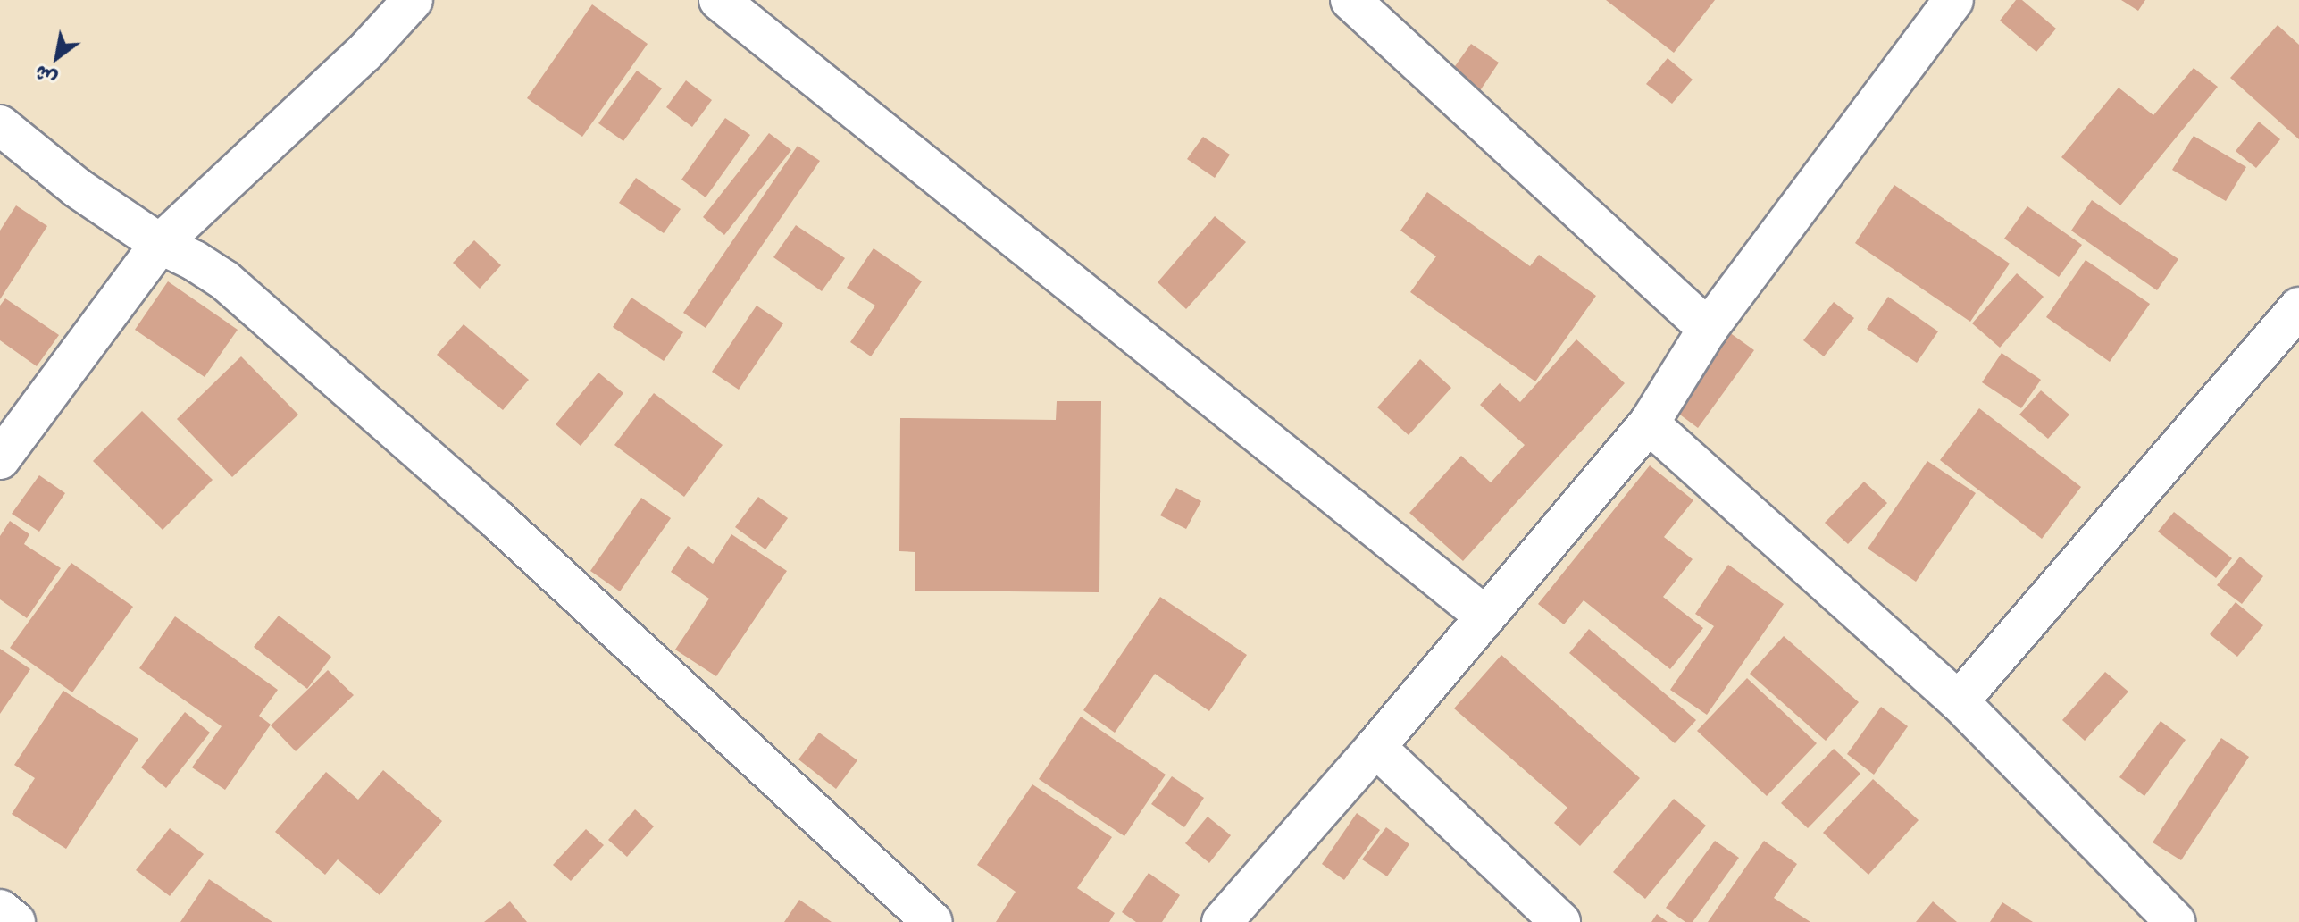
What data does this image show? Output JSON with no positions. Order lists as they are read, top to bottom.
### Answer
{
  "north": "bottom left"
}
